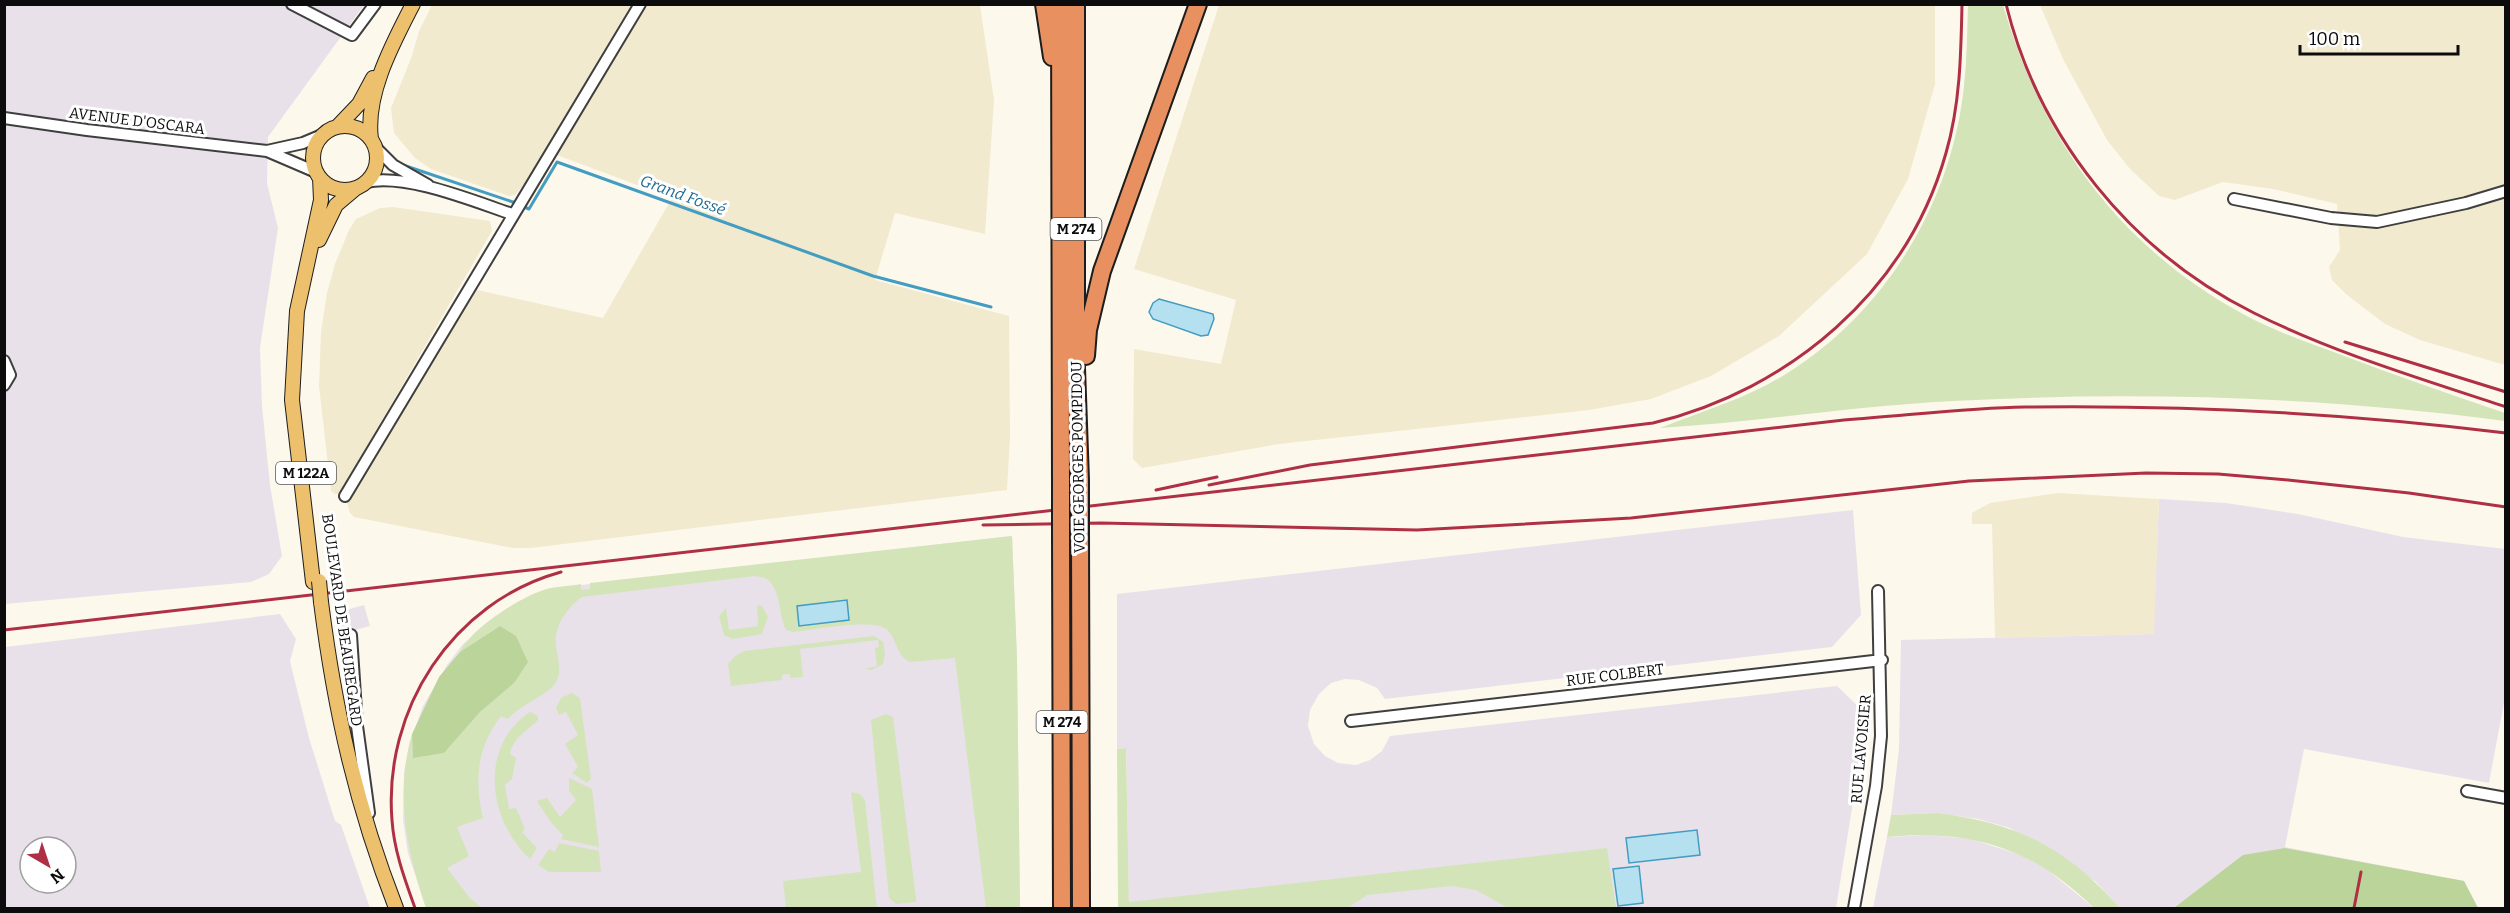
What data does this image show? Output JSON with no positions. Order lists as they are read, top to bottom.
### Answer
{
  "streets": {
    "highway": ["M 274", "VOIE GEORGES POMPIDOU"],
    "main road": ["M 122A", "BOULEVARD DE BEAUREGARD"],
    "street": ["AVENUE D'OSCARA", "RUE COLBERT", "RUE LAVOISIER"]
  },
  "crossings": [
    ["AVENUE D'OSCARA", "M 122A"],
    ["M 122A", "BOULEVARD DE BEAUREGARD"],
    ["RUE COLBERT", "RUE LAVOISIER"]
  ],
  "water": ["Grand Fossé"],
  "scale_bar": "100 m",
  "north": "bottom right"
}
